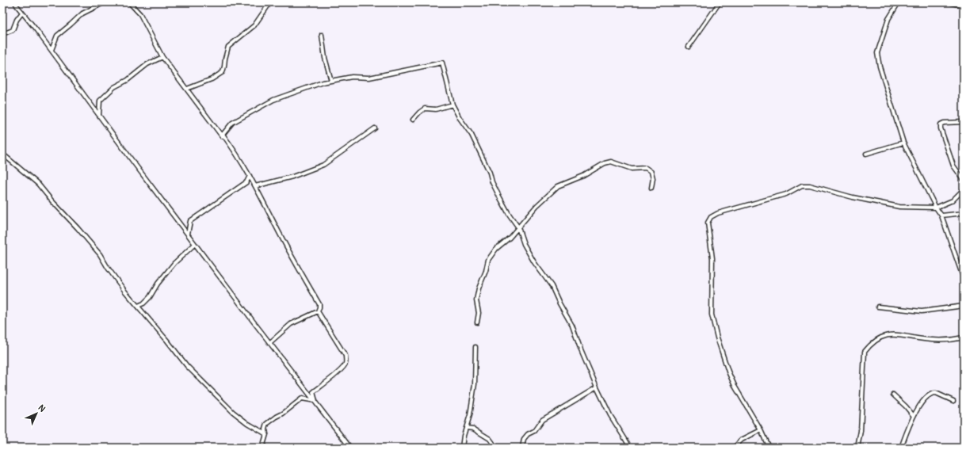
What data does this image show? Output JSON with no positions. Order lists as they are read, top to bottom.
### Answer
{
  "north": "top right"
}
